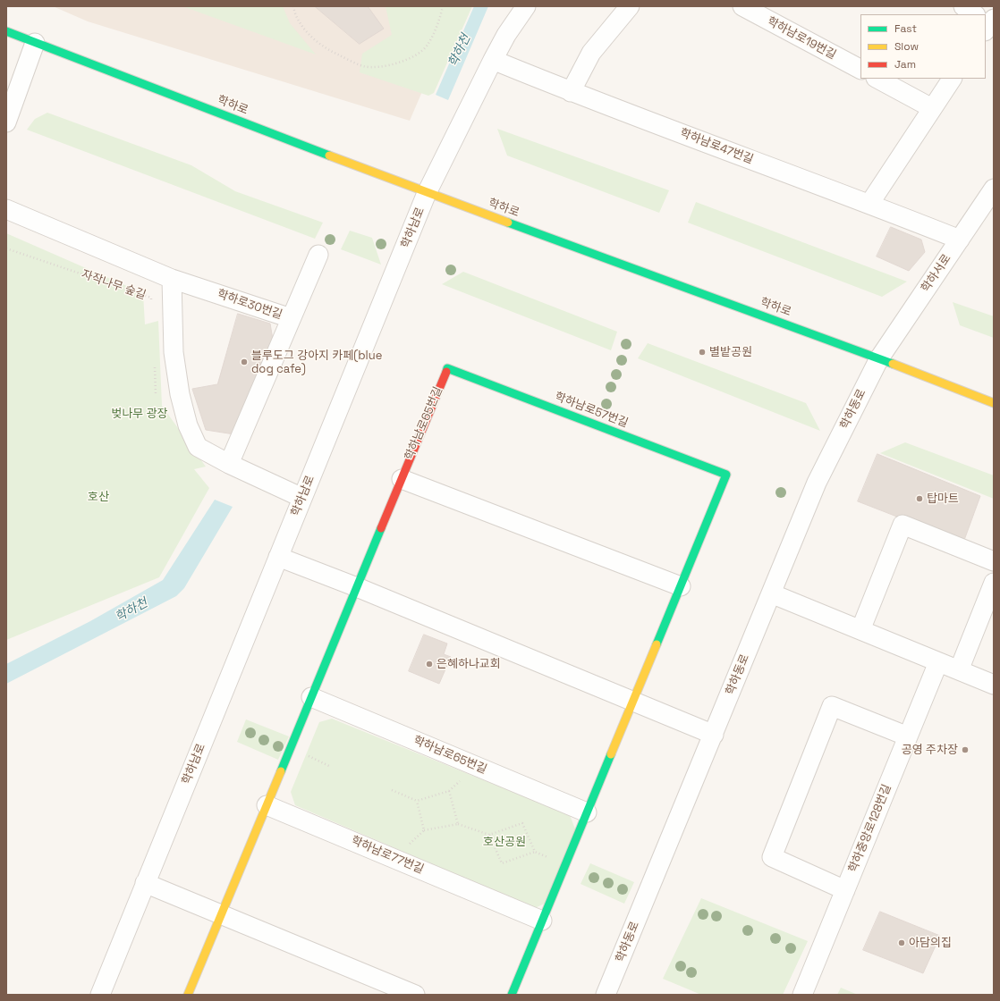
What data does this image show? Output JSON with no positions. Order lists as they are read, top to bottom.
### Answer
{
  "streets": {
    "street": [
      "학하남로19번길",
      "학하로",
      "학하남로47번길",
      "학하남로",
      "학하서로",
      "학하로30번길",
      "학하동로",
      "학하남로57번길",
      "학하남로65번길",
      "학하중앙로128번길",
      "학하남로77번길"
    ],
    "path": ["자작나무 숲길"]
  },
  "crossings": [
    ["학하로", "학하남로"],
    ["학하로", "학하서로"],
    ["학하로", "학하동로"],
    ["학하남로47번길", "학하남로"],
    ["학하남로47번길", "학하서로"],
    ["학하서로", "학하동로"],
    ["학하남로57번길", "학하남로65번길"]
  ],
  "water": ["학하천"],
  "parks": ["벚나무 광장", "호산", "호산공원"],
  "places": [
    "별밭공원",
    "블루도그 강아지 카페(blue dog cafe)",
    "탑마트",
    "은혜하나교회",
    "공영 주차장",
    "아담의집"
  ],
  "legend": ["Fast", "Slow", "Jam"]
}
